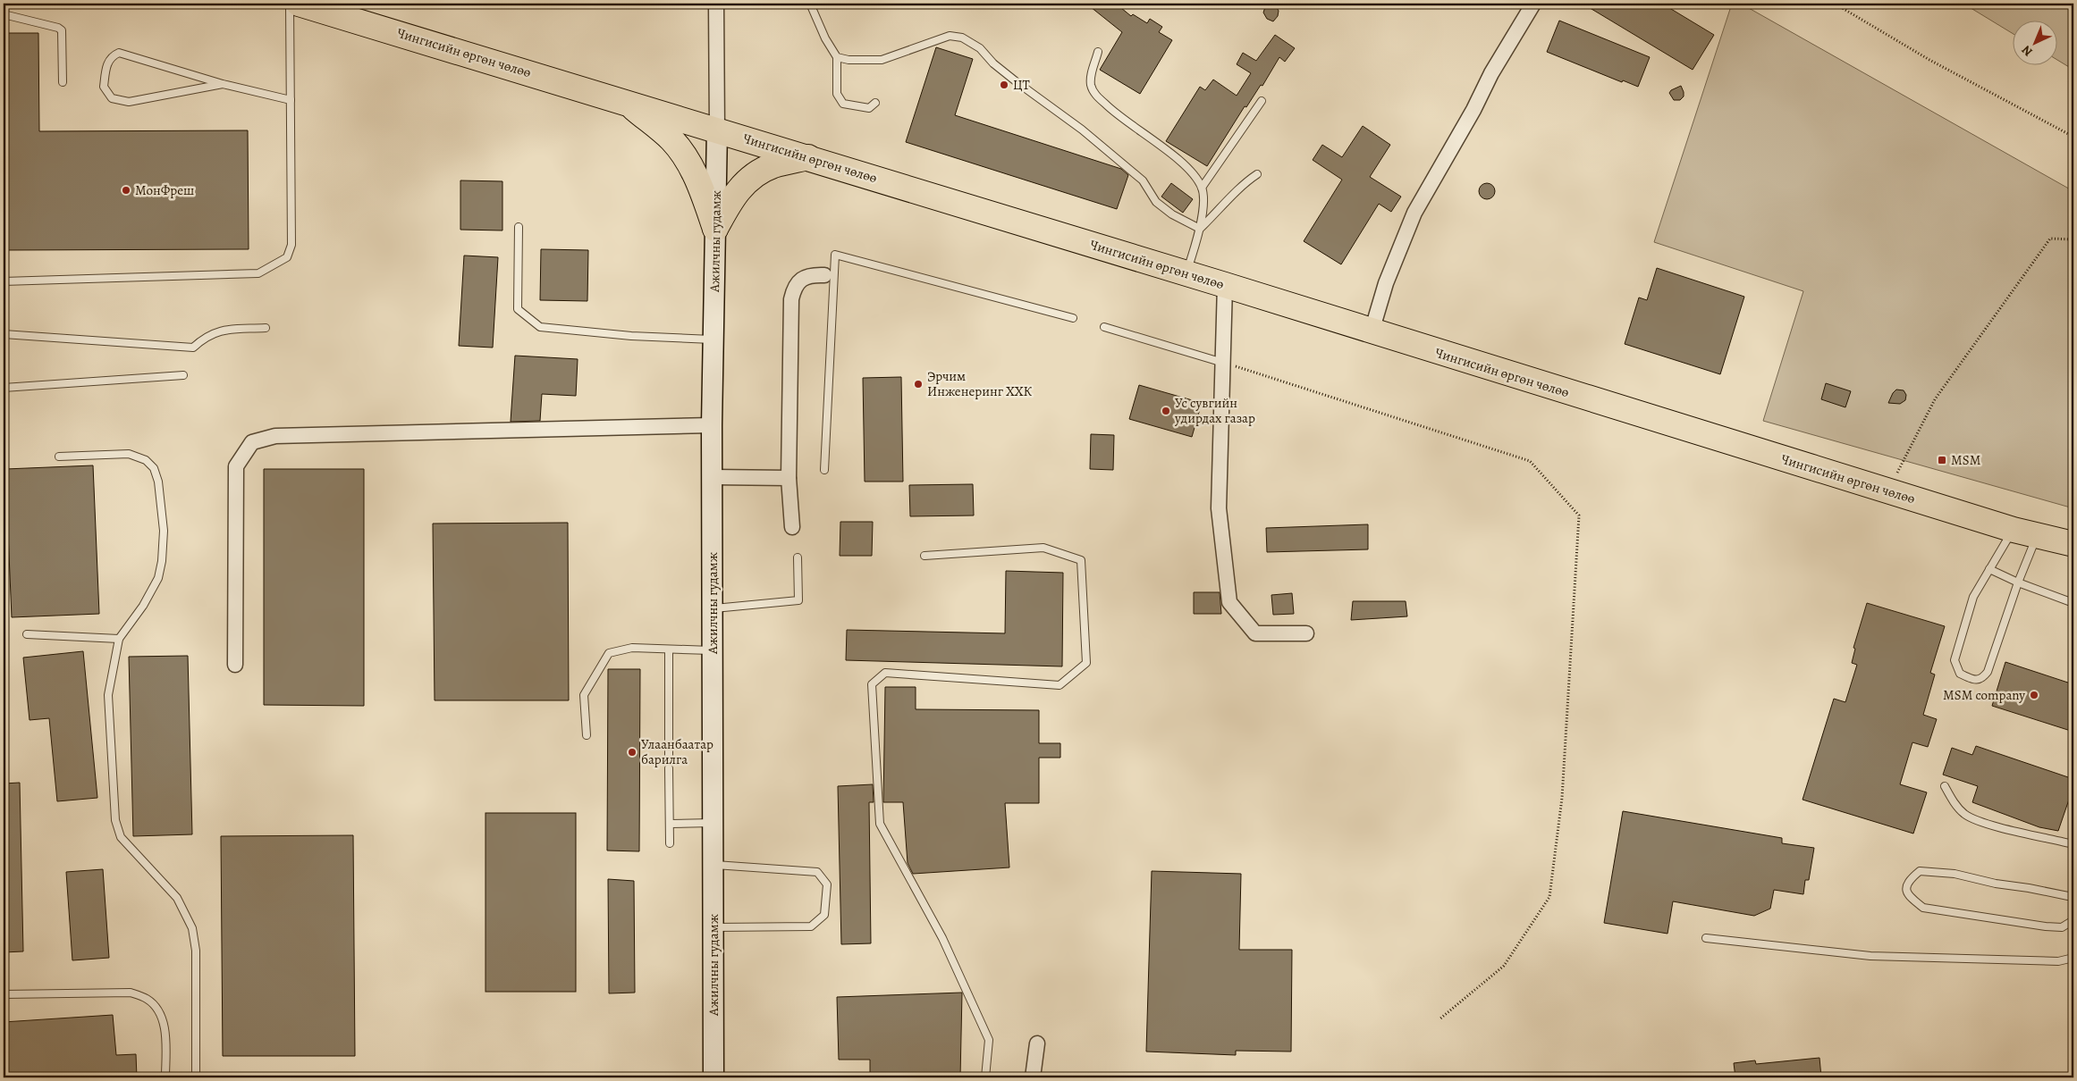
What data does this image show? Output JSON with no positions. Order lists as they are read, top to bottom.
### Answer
{
  "streets": {
    "highway": ["Чингисийн өргөн чөлөө"],
    "main road": ["Ажилчны гудамж"]
  },
  "crossings": [
    ["Чингисийн өргөн чөлөө", "Ажилчны гудамж"]
  ],
  "places": {
    "other": [
      "ЦТ",
      "МонФреш",
      "Эрчим Инженеринг ХХК",
      "Ус сувгийн удирдах газар",
      "MSM company",
      "Улаанбаатар барилга"
    ],
    "transit": ["MSM"]
  },
  "north": "bottom left"
}
